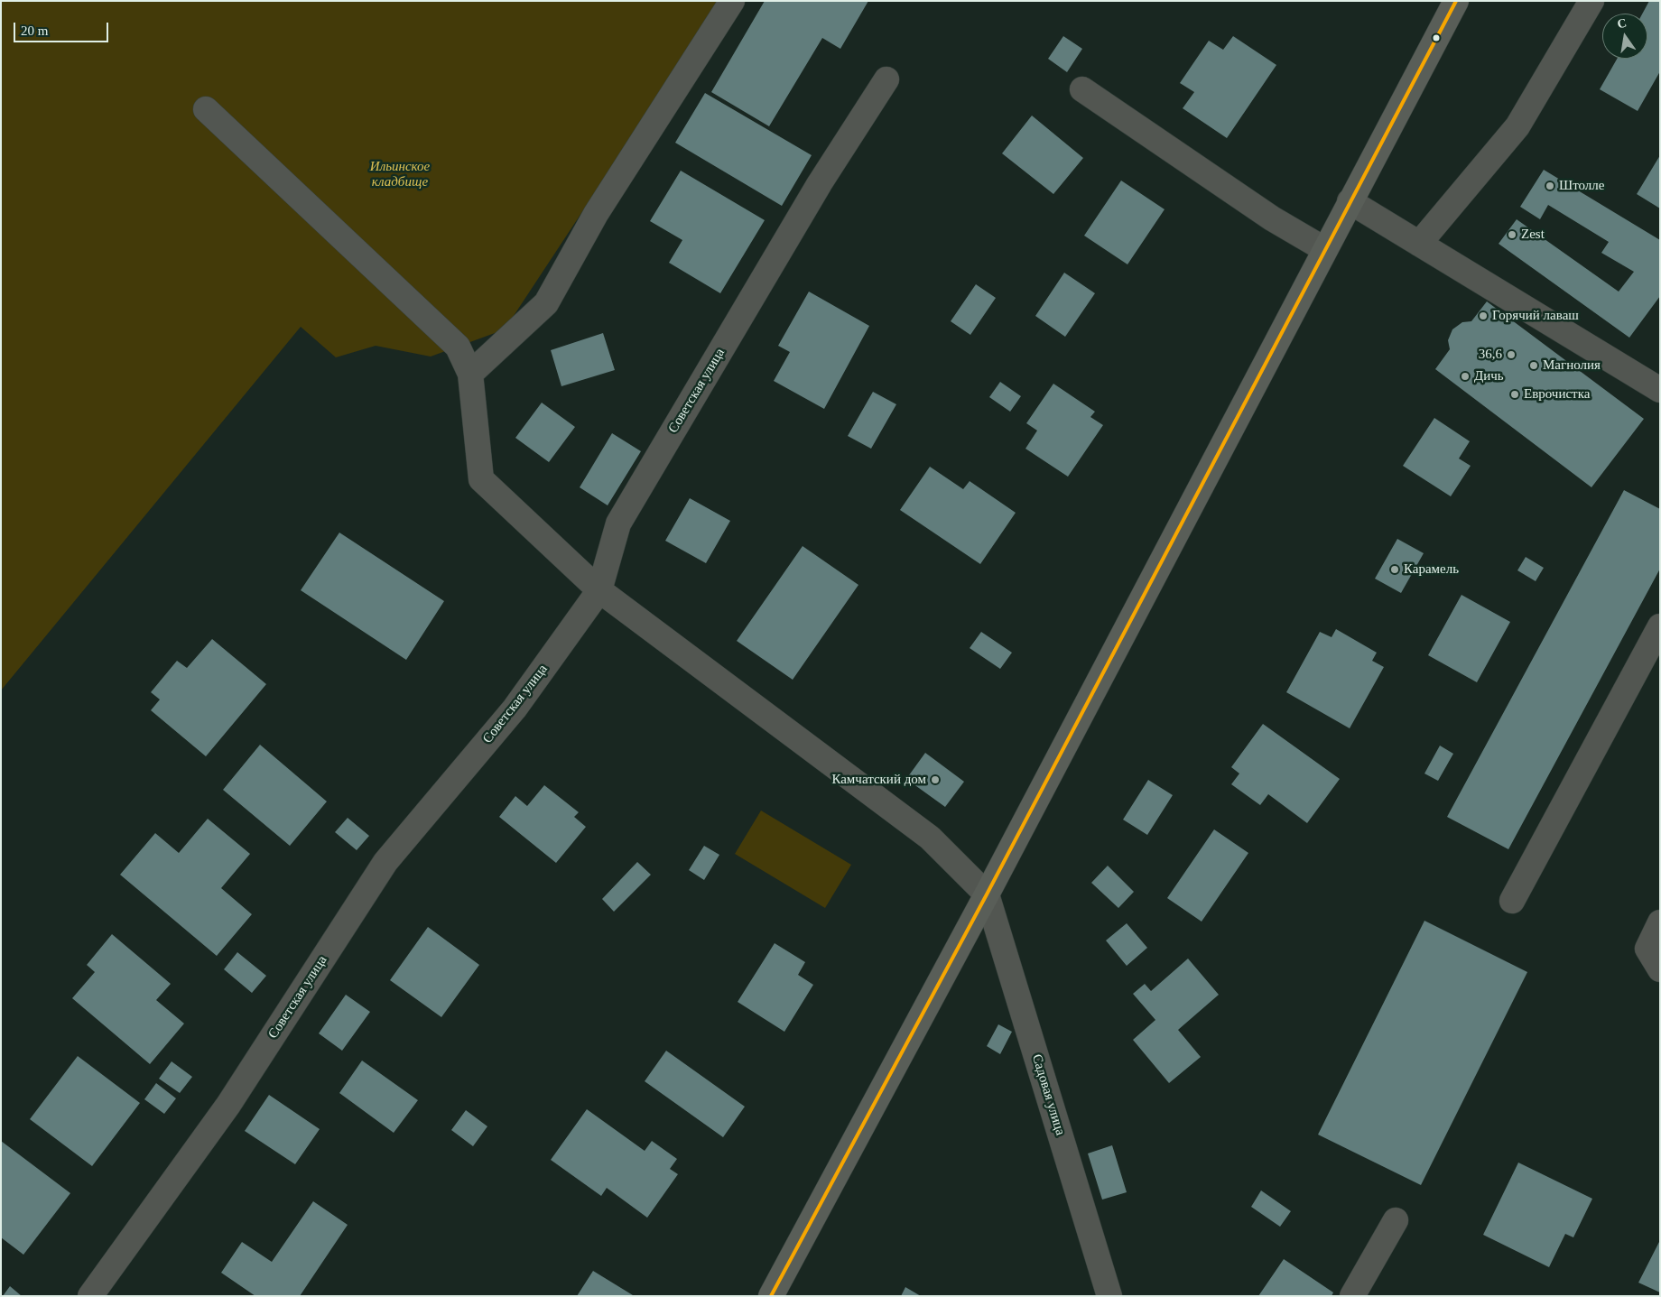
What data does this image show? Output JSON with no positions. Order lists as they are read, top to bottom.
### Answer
{
  "streets": {
    "street": ["Советская улица", "Садовая улица"]
  },
  "parks": ["Ильинское кладбище"],
  "places": [
    "Штолле",
    "Zest",
    "Горячий лаваш",
    "36,6",
    "Магнолия",
    "Дичь",
    "Еврочистка",
    "Карамель",
    "Камчатский дом"
  ],
  "scale_bar": "20 m",
  "north": "top"
}
